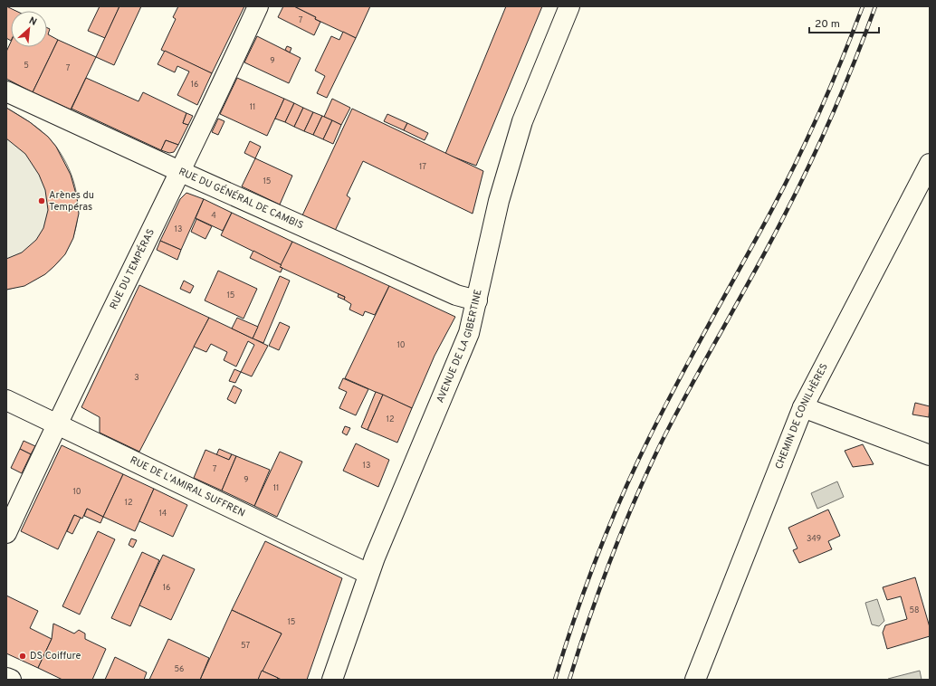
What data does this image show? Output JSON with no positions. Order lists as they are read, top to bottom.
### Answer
{
  "streets": {
    "street": [
      "RUE DU GÉNÉRAL DE CAMBIS",
      "RUE DU TEMPÉRAS",
      "AVENUE DE LA GIBERTINE",
      "CHEMIN DE CONILHÈRES",
      "RUE DE L'AMIRAL SUFFREN"
    ]
  },
  "crossings": [
    ["RUE DU GÉNÉRAL DE CAMBIS", "RUE DU TEMPÉRAS"],
    ["RUE DU GÉNÉRAL DE CAMBIS", "AVENUE DE LA GIBERTINE"],
    ["RUE DU TEMPÉRAS", "RUE DE L'AMIRAL SUFFREN"],
    ["AVENUE DE LA GIBERTINE", "RUE DE L'AMIRAL SUFFREN"]
  ],
  "places": ["Arènes du Tempéras", "DS Coiffure"],
  "house_numbers": [
    "7",
    "9",
    "5",
    "7",
    "16",
    "11",
    "17",
    "15",
    "4",
    "13",
    "15",
    "10",
    "3",
    "12",
    "13",
    "7",
    "9",
    "11",
    "10",
    "12",
    "14",
    "349",
    "16",
    "58",
    "15",
    "57",
    "56"
  ],
  "scale_bar": "20 m",
  "north": "top right"
}
